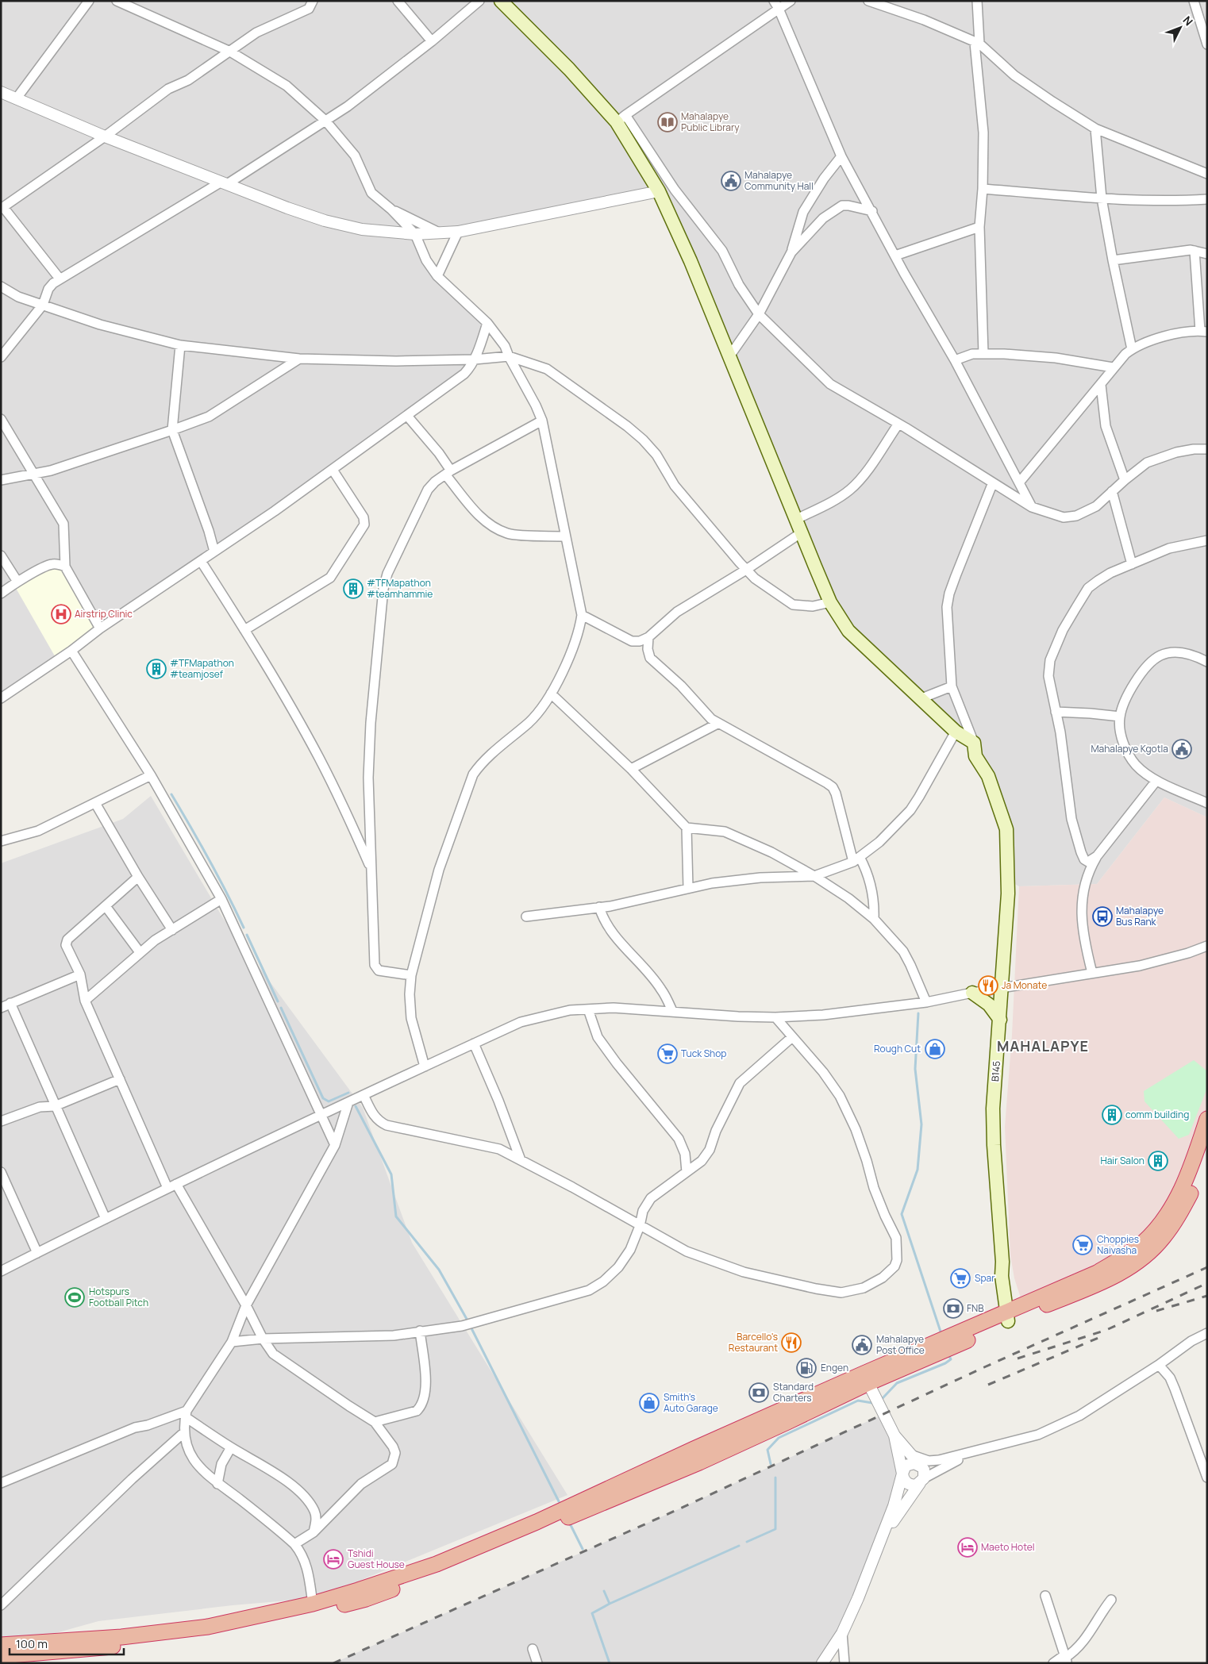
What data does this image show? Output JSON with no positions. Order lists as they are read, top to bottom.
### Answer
{
  "streets": {
    "main road": ["B145"]
  },
  "districts": ["MAHALAPYE"],
  "places": {
    "library": ["Mahalapye Public Library"],
    "public building": ["Mahalapye Community Hall", "Mahalapye Kgotla", "Mahalapye Post Office"],
    "building": [
      "#TFMapathon #teamhammie",
      "#TFMapathon #teamjosef",
      "comm building",
      "Hair Salon"
    ],
    "hospital": ["Airstrip Clinic"],
    "bus stop": ["Mahalapye Bus Rank"],
    "restaurant": ["Ja Monate", "Barcello's Restaurant"],
    "shop": ["Rough Cut", "Smith's Auto Garage"],
    "supermarket": ["Tuck Shop", "Choppies Naivasha", "Spar"],
    "sports": ["Hotspurs Football Pitch"],
    "bank": ["FNB", "Standard Charters"],
    "fuel station": ["Engen"],
    "hotel": ["Maeto Hotel", "Tshidi Guest House"]
  },
  "scale_bar": "100 m",
  "north": "top right"
}
